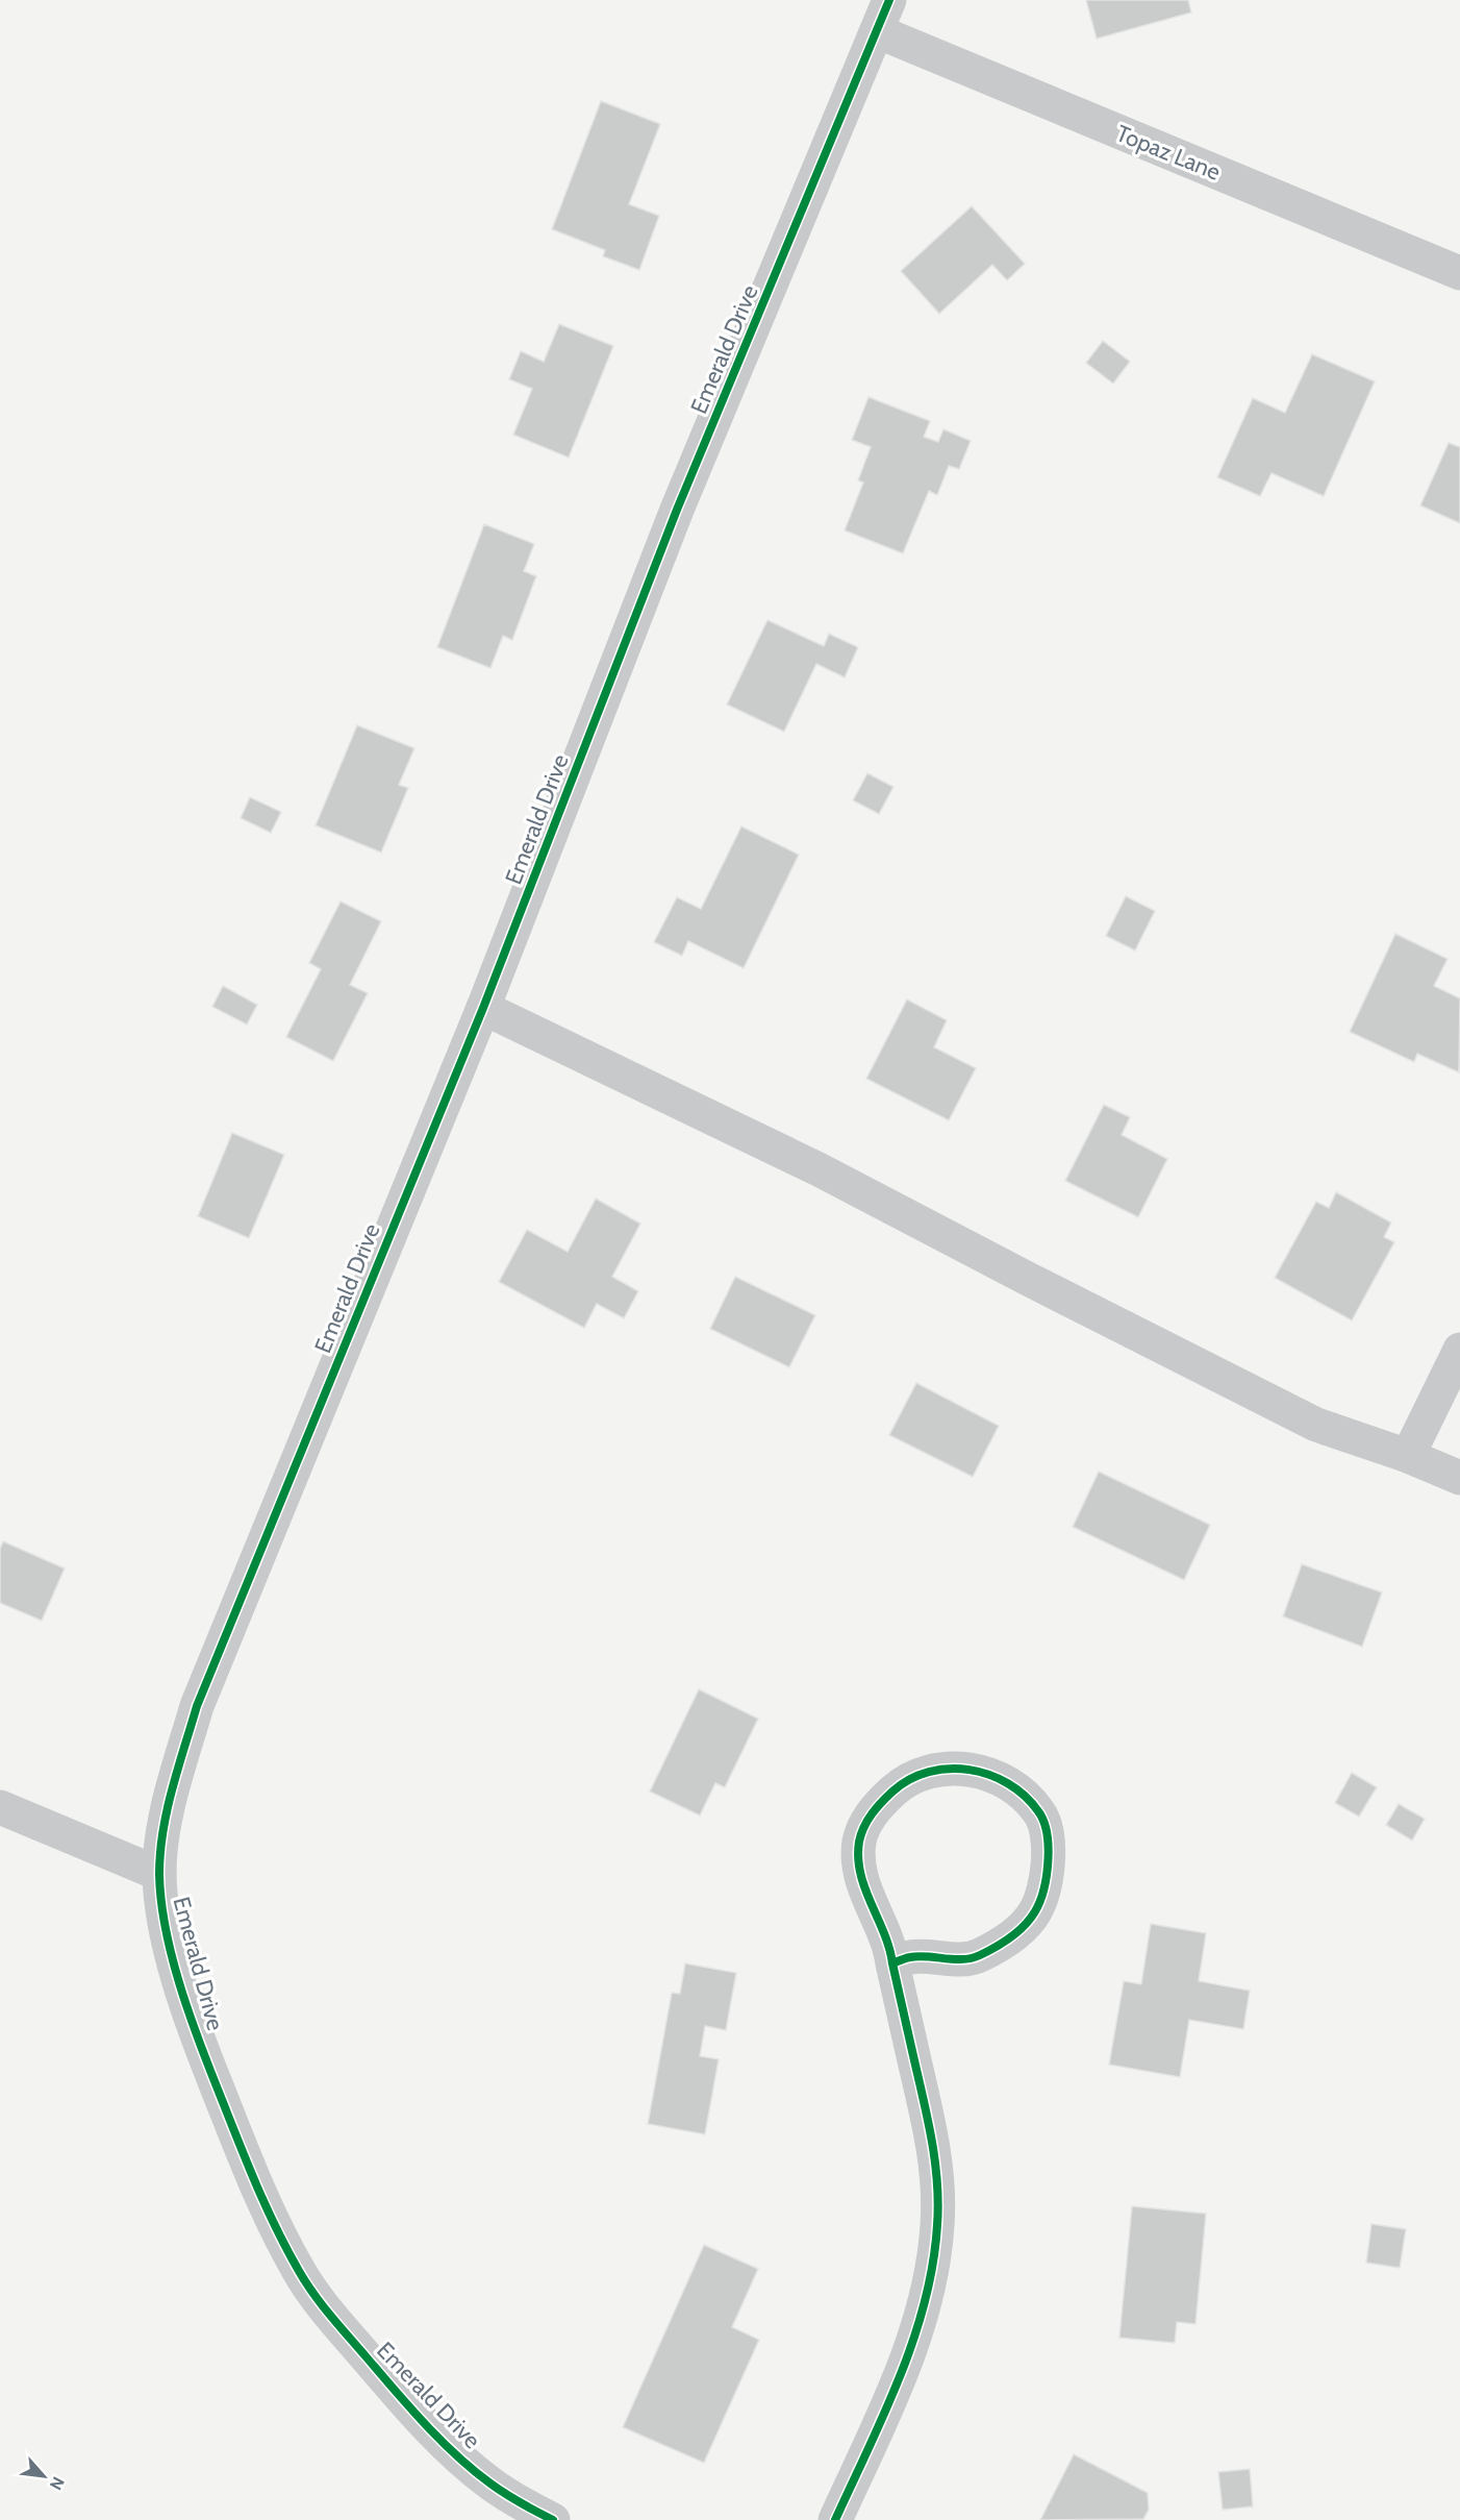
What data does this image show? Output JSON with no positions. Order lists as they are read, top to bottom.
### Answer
{
  "streets": {
    "street": ["Topaz Lane", "Emerald Drive"]
  },
  "crossings": [
    ["Topaz Lane", "Emerald Drive"]
  ],
  "north": "bottom right"
}
